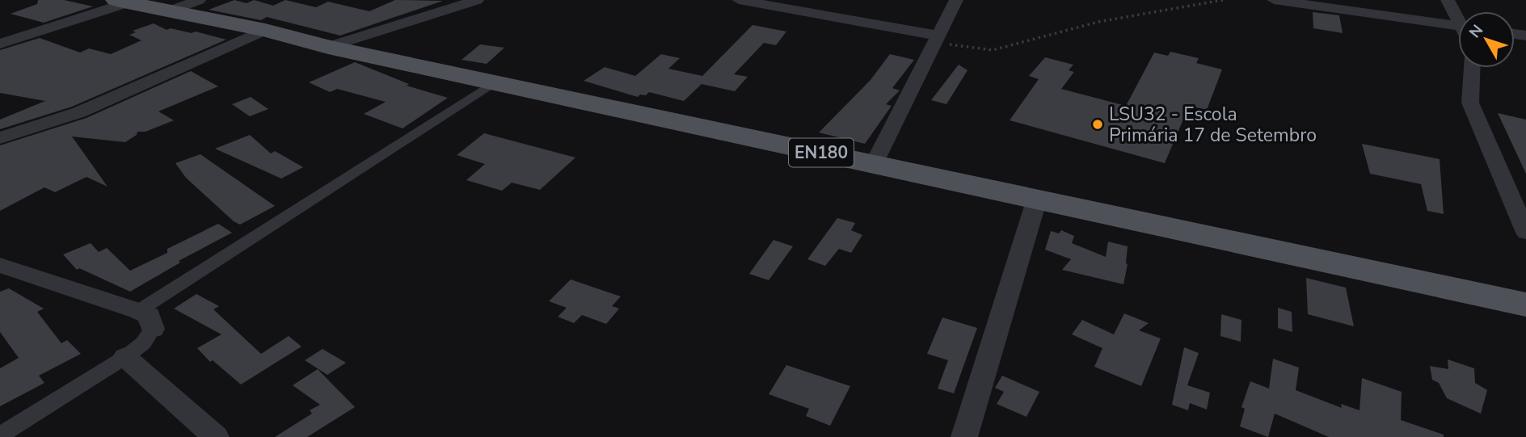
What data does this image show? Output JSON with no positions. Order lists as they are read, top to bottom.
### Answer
{
  "streets": {
    "main road": ["EN180"]
  },
  "places": ["LSU32 - Escola Primária 17 de Setembro"],
  "north": "top left"
}
